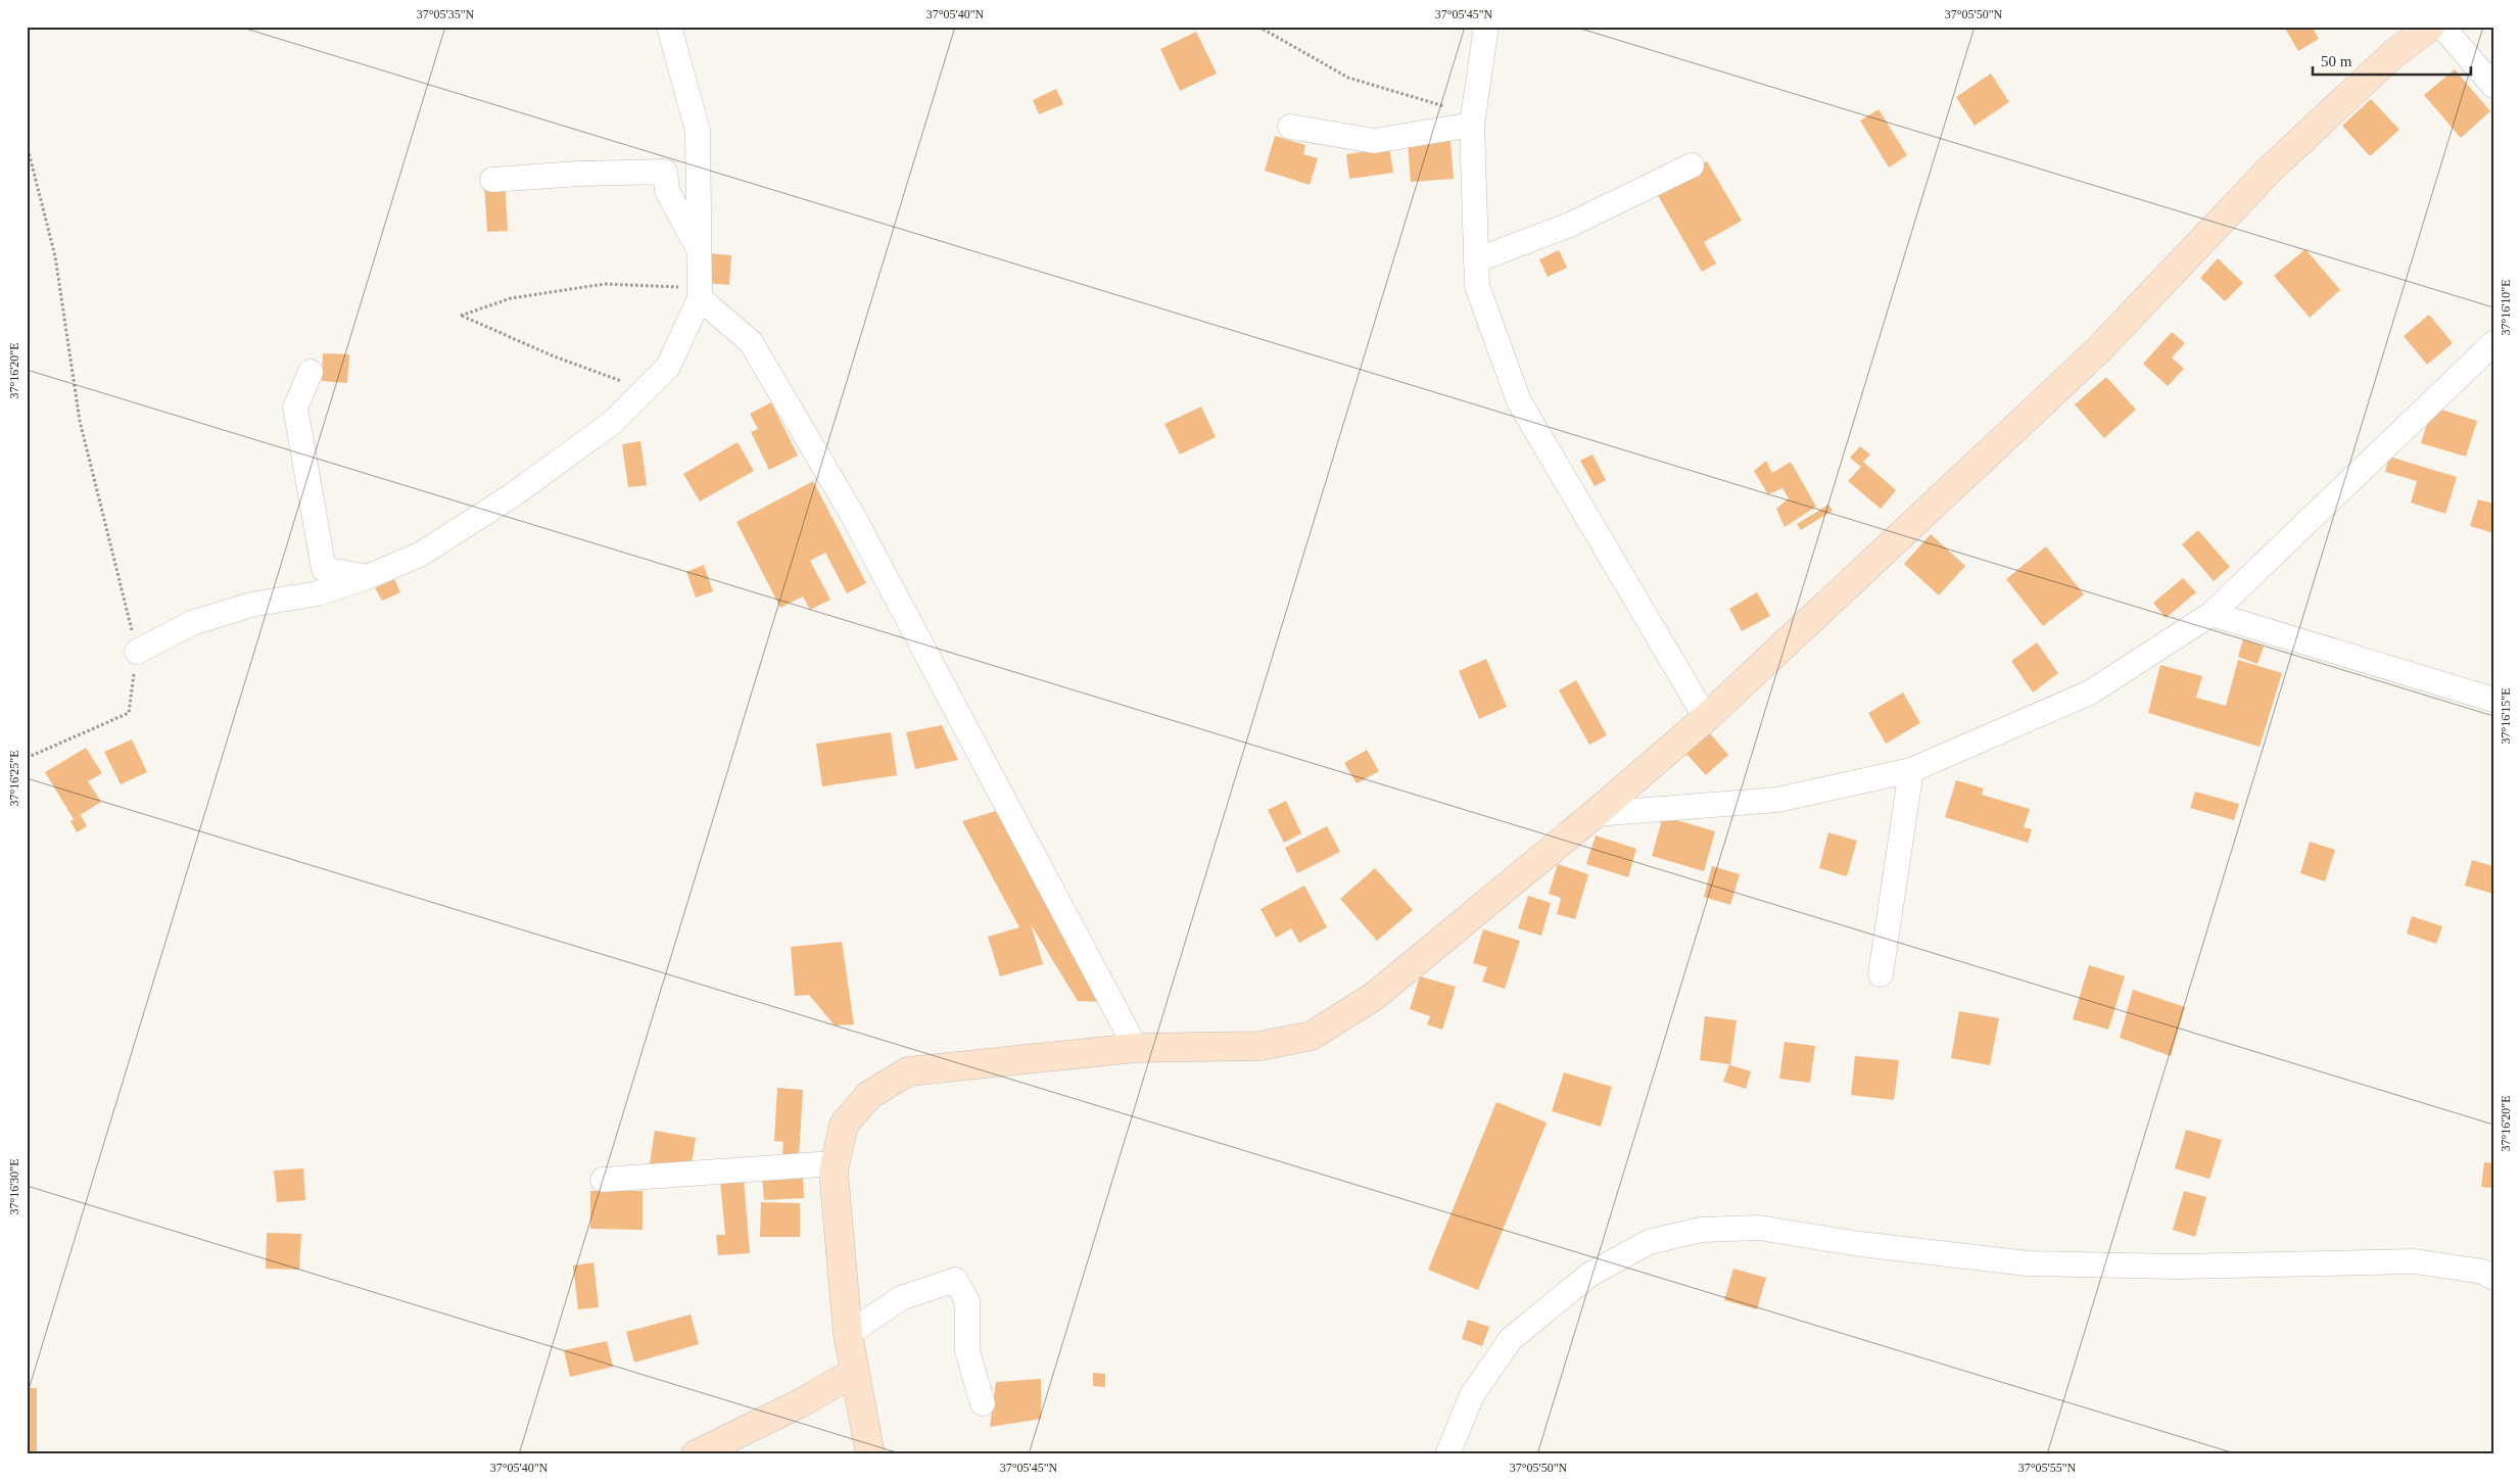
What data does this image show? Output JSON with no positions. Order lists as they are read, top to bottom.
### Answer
{
  "scale_bar": "50 m",
  "coordinates": [
    "37°05'35\"N",
    "37°05'40\"N",
    "37°05'45\"N",
    "37°05'50\"N",
    "37°16'10\"E",
    "37°16'20\"E",
    "37°16'15\"E",
    "37°16'25\"E",
    "37°16'30\"E",
    "37°05'55\"N"
  ]
}
